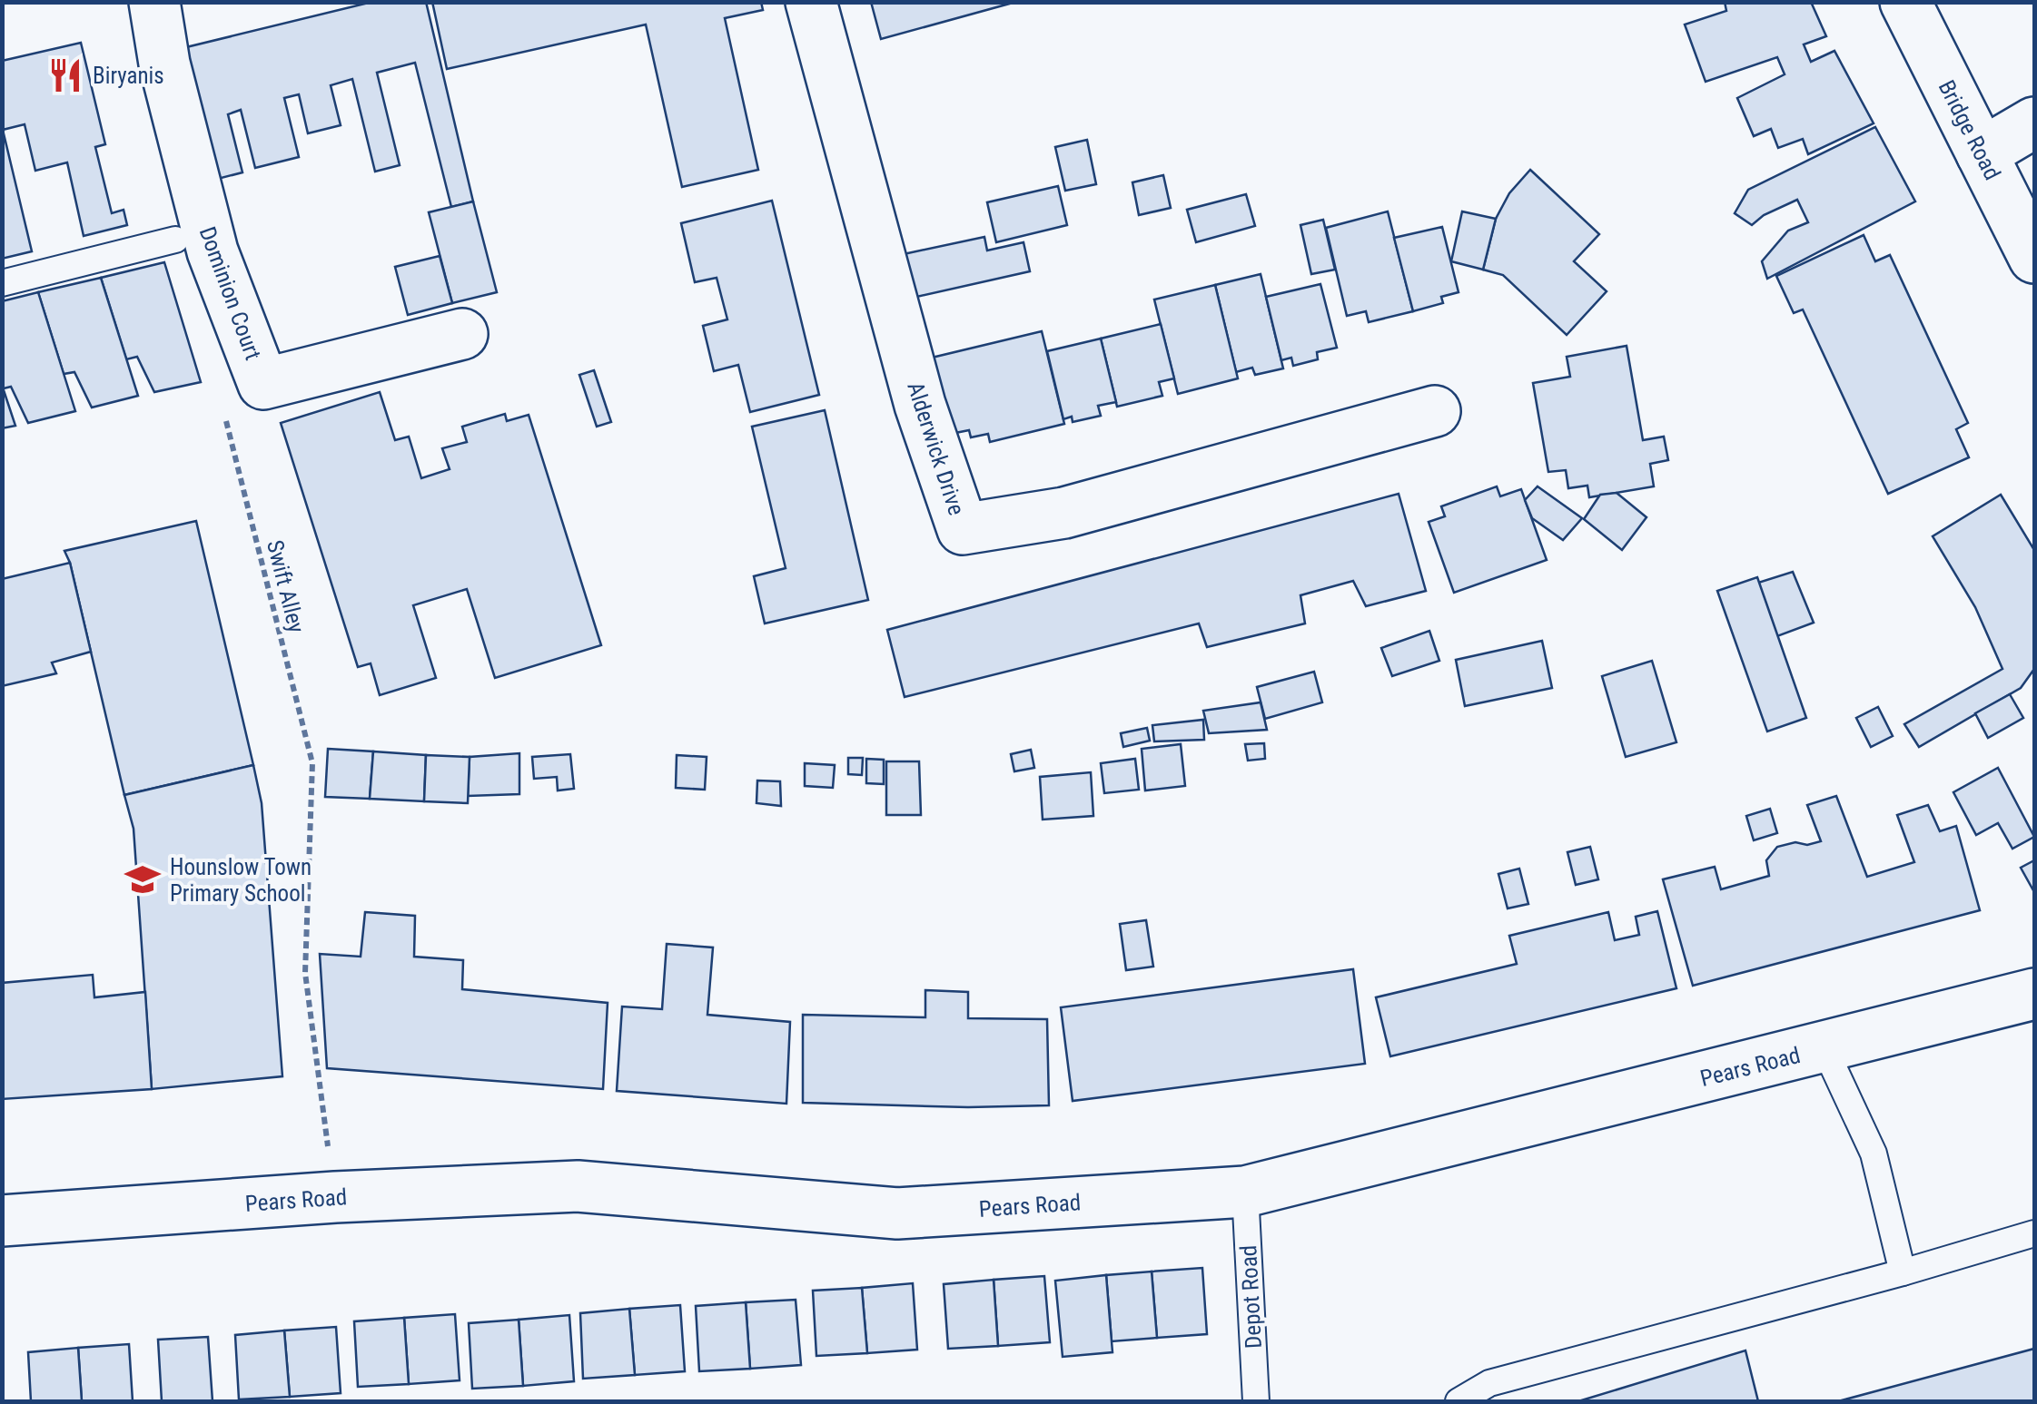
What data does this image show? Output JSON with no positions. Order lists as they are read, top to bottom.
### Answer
{
  "streets": {
    "street": [
      "Bridge Road",
      "Dominion Court",
      "Alderwick Drive",
      "Pears Road"
    ],
    "lane": ["Depot Road"],
    "path": ["Swift Alley"]
  },
  "crossings": [
    ["Swift Alley", "Pears Road"],
    ["Pears Road", "Depot Road"]
  ],
  "places": {
    "restaurant": ["Biryanis"],
    "school or university": ["Hounslow Town Primary School"]
  }
}
